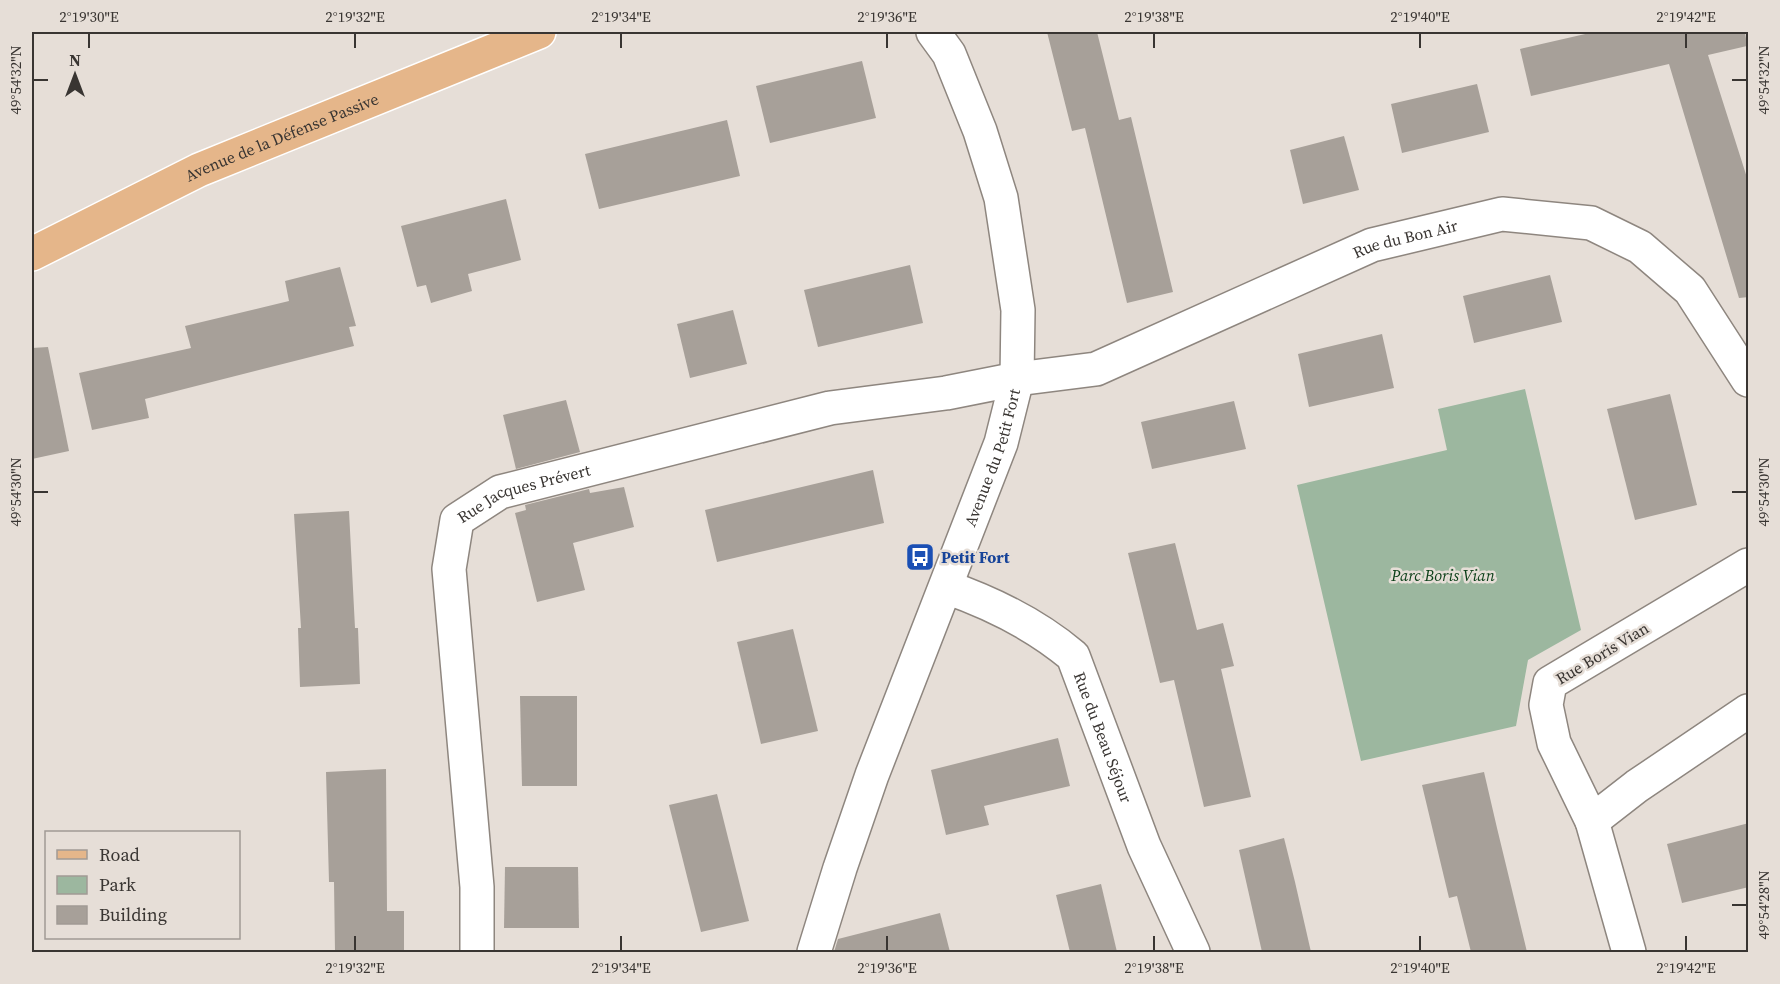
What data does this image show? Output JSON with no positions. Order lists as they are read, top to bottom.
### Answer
{
  "streets": {
    "main road": ["Avenue de la Défense Passive"],
    "street": [
      "Rue du Bon Air",
      "Avenue du Petit Fort",
      "Rue Jacques Prévert",
      "Rue Boris Vian",
      "Rue du Beau Séjour"
    ]
  },
  "crossings": [
    ["Rue du Bon Air", "Avenue du Petit Fort"],
    ["Rue du Bon Air", "Rue Jacques Prévert"],
    ["Avenue du Petit Fort", "Rue Jacques Prévert"],
    ["Avenue du Petit Fort", "Rue du Beau Séjour"]
  ],
  "parks": ["Parc Boris Vian"],
  "places": {
    "bus stop": ["Petit Fort"]
  },
  "legend": ["Road", "Park", "Building"],
  "north": "top",
  "coordinates": [
    "2°19'30\"E",
    "2°19'32\"E",
    "2°19'34\"E",
    "2°19'36\"E",
    "2°19'38\"E",
    "2°19'40\"E",
    "2°19'42\"E",
    "49°54'32\"N",
    "49°54'30\"N",
    "49°54'28\"N"
  ]
}
